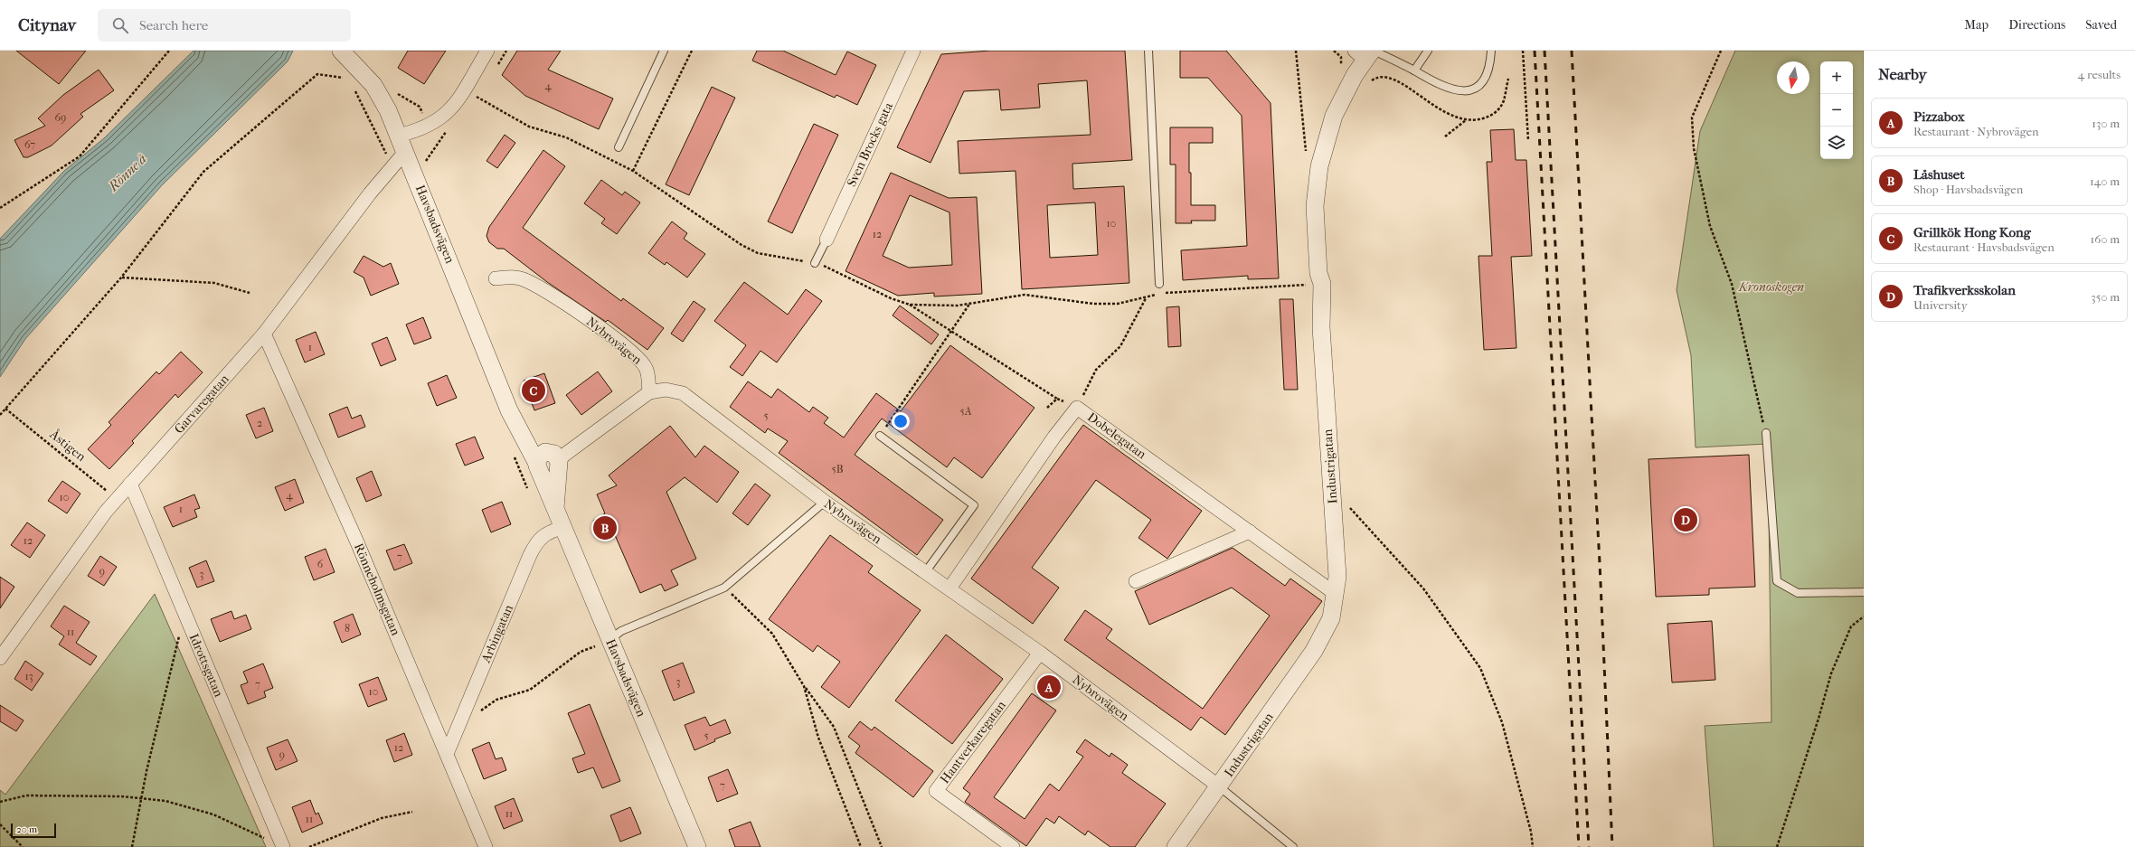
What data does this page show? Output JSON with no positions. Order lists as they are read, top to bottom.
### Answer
{
  "streets": {
    "street": [
      "Sven Brocks gata",
      "Havsbadsvägen",
      "Nybrovägen",
      "Garvaregatan",
      "Dobelegatan",
      "Industrigatan",
      "Rönneholmsgatan",
      "Arbingatan",
      "Idrottsgatan",
      "Hantverkaregatan"
    ],
    "path": ["Åstigen"]
  },
  "crossings": [
    ["Havsbadsvägen", "Garvaregatan"],
    ["Havsbadsvägen", "Arbingatan"],
    ["Nybrovägen", "Dobelegatan"],
    ["Nybrovägen", "Industrigatan"],
    ["Nybrovägen", "Hantverkaregatan"],
    ["Garvaregatan", "Åstigen"],
    ["Garvaregatan", "Rönneholmsgatan"],
    ["Garvaregatan", "Idrottsgatan"],
    ["Dobelegatan", "Industrigatan"],
    ["Rönneholmsgatan", "Arbingatan"]
  ],
  "water": ["Rönne å"],
  "parks": ["Kronoskogen"],
  "house_numbers": [
    "4",
    "69",
    "67",
    "10",
    "12",
    "1",
    "5A",
    "5",
    "2",
    "5B",
    "4",
    "10",
    "1",
    "12",
    "7",
    "6",
    "9",
    "3",
    "8",
    "11",
    "13",
    "3",
    "7",
    "10",
    "5",
    "12",
    "9",
    "7",
    "11",
    "11"
  ],
  "scale_bar": "20 m",
  "north": "bottom",
  "page": {
    "header": "Citynav",
    "search": "Search here",
    "nav": ["Map", "Directions", "Saved"],
    "heading": ["Nearby", "4 results"],
    "map_buttons": ["+", "−"],
    "list": [
      {
        "mark": "A",
        "name": "Pizzabox",
        "note": "Restaurant · Nybrovägen",
        "value": "130 m"
      },
      {
        "mark": "B",
        "name": "Låshuset",
        "note": "Shop · Havsbadsvägen",
        "value": "140 m"
      },
      {
        "mark": "C",
        "name": "Grillkök Hong Kong",
        "note": "Restaurant · Havsbadsvägen",
        "value": "160 m"
      },
      {
        "mark": "D",
        "name": "Trafikverksskolan",
        "note": "University",
        "value": "350 m"
      }
    ],
    "pins": [
      "C",
      "D",
      "B",
      "A"
    ],
    "scale": "20 m"
  }
}
